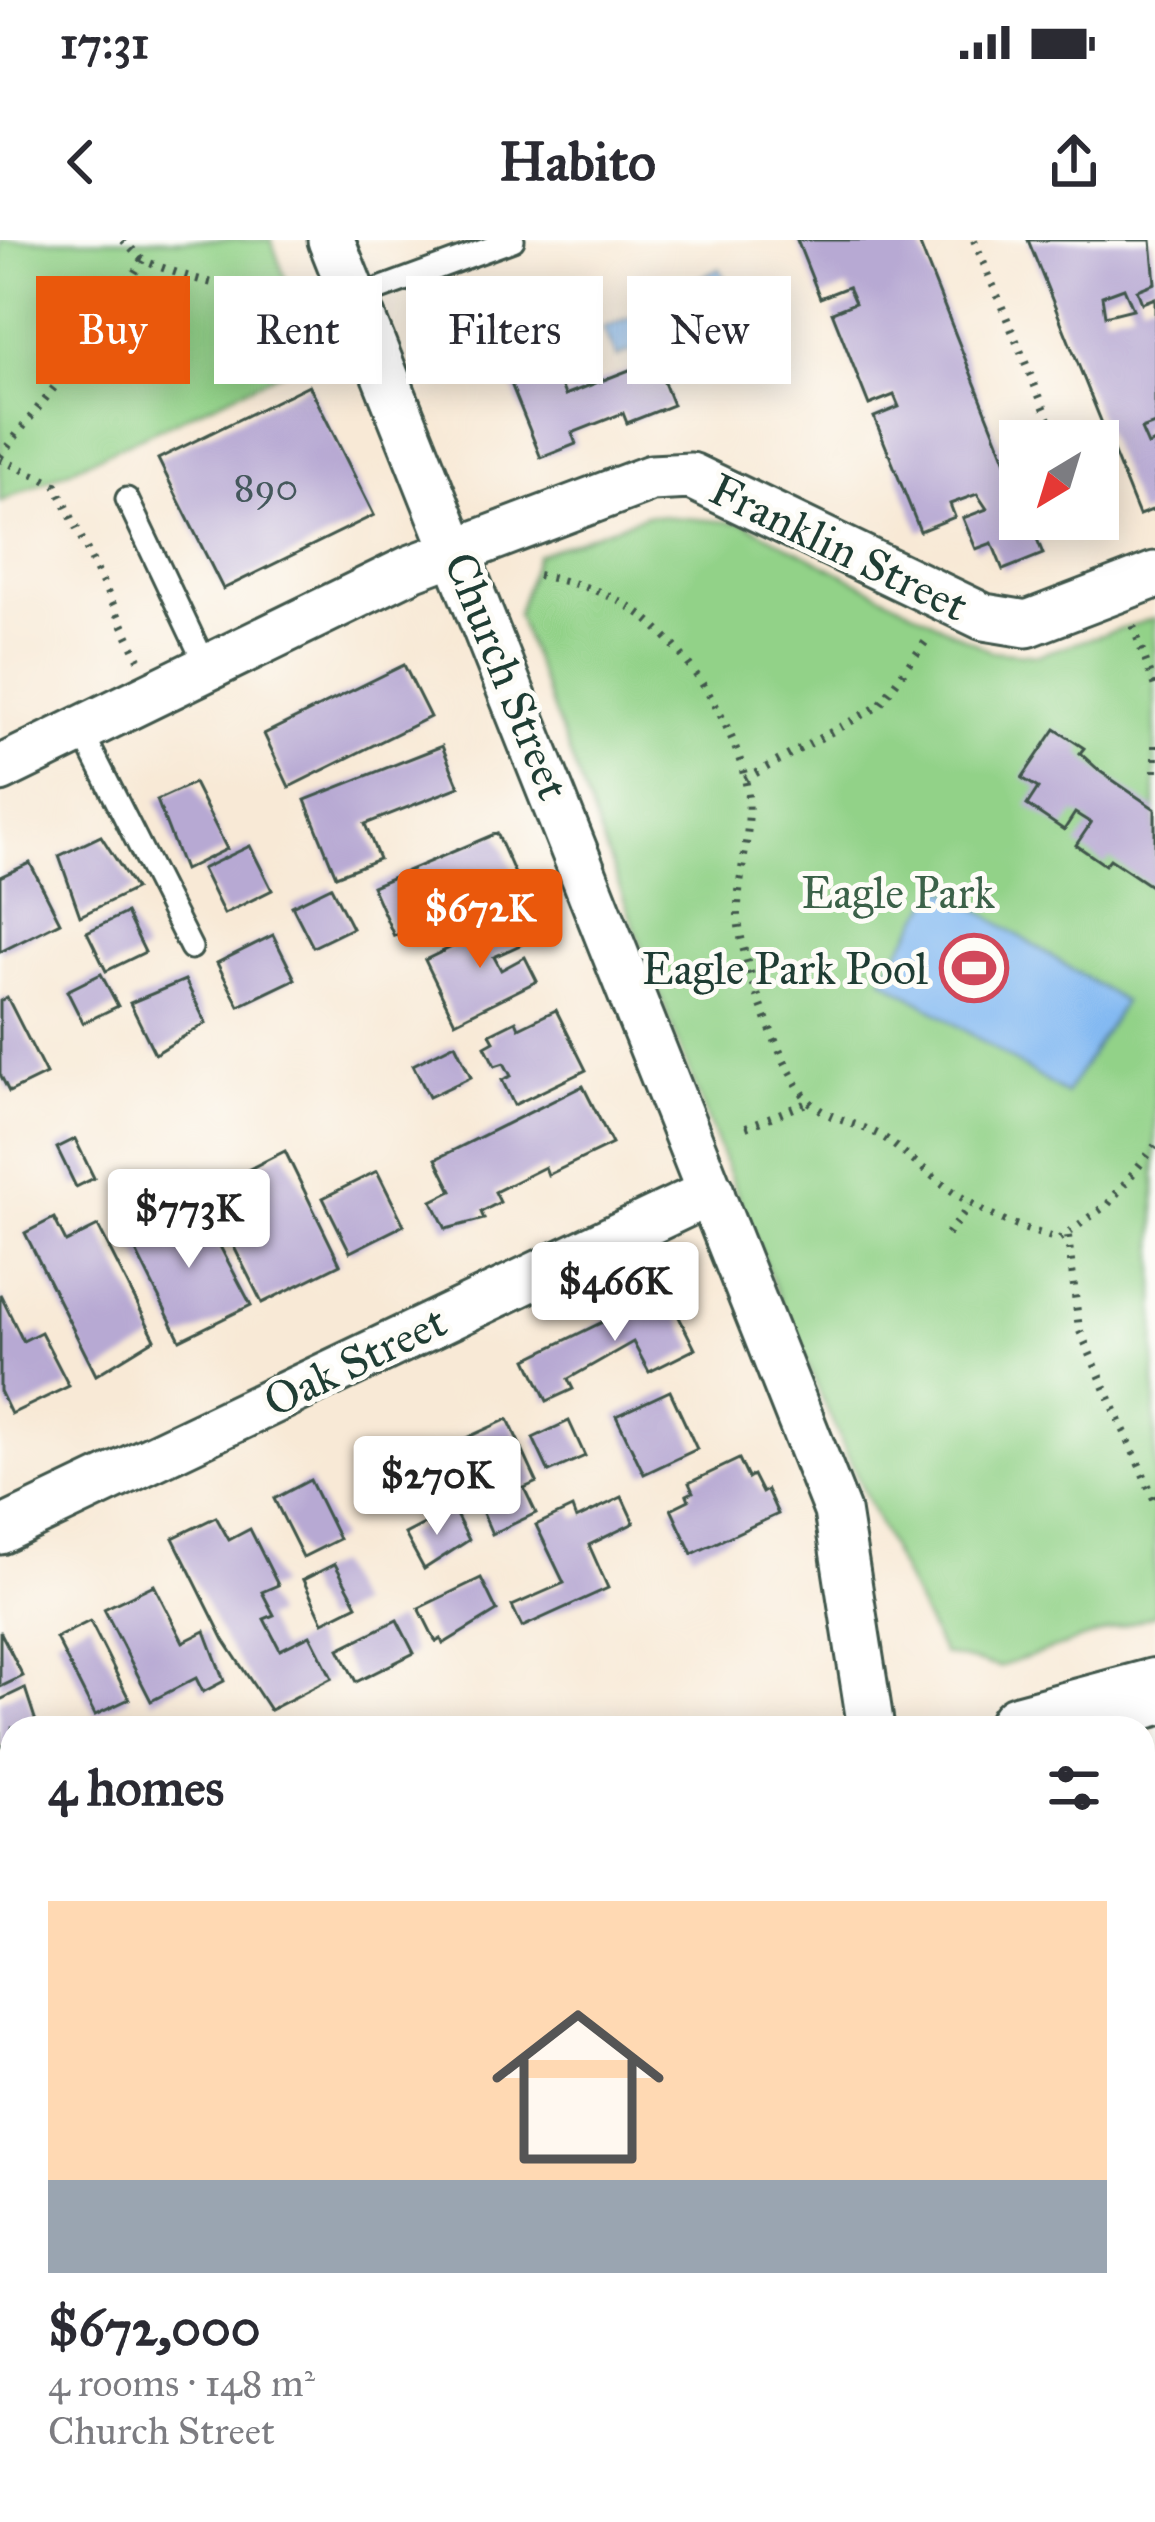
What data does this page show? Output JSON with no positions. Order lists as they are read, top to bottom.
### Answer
{
  "streets": {
    "street": ["Franklin Street", "Church Street", "Oak Street"]
  },
  "crossings": [
    ["Franklin Street", "Church Street"],
    ["Church Street", "Oak Street"]
  ],
  "parks": ["Eagle Park"],
  "places": {
    "sports": ["Eagle Park Pool"]
  },
  "house_numbers": ["890"],
  "north": "bottom left",
  "page": {
    "status": "17:31",
    "header": "Habito",
    "chip": [
      "Buy",
      "Rent",
      "Filters",
      "New"
    ],
    "price": [
      "$672K",
      "$773K",
      "$466K",
      "$270K"
    ],
    "heading": "4 homes",
    "list": [
      {
        "name": "$672,000",
        "note": "4 rooms · 148 m² · Church Street"
      }
    ]
  }
}
